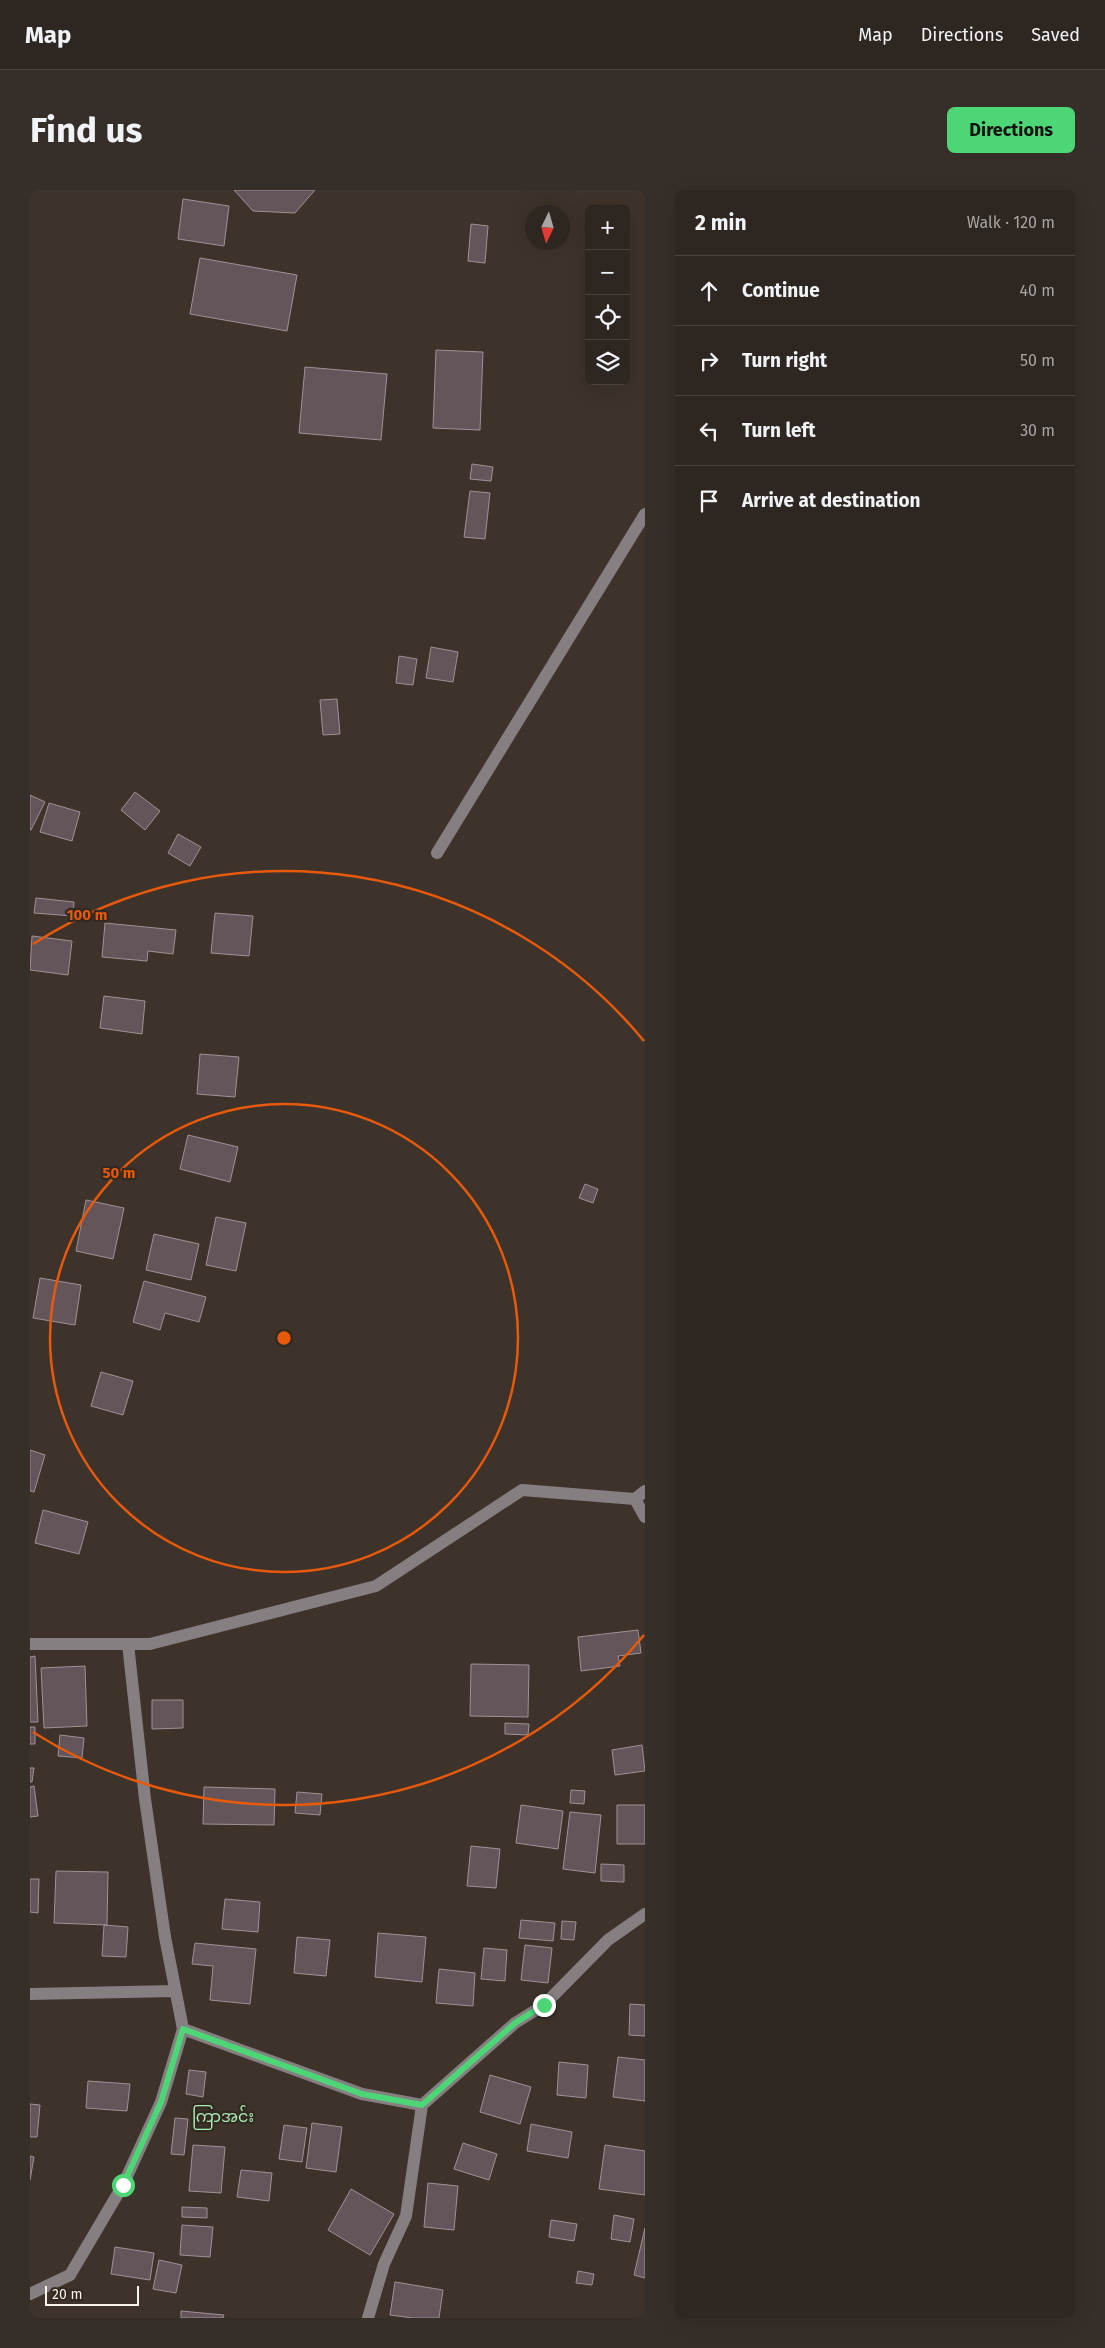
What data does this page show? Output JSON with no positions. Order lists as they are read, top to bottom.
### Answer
{
  "districts": ["ကြာအင်း"],
  "scale_bar": "20 m",
  "north": "bottom",
  "page": {
    "header": "Map",
    "nav": ["Map", "Directions", "Saved"],
    "buttons": "Directions",
    "title": "Find us",
    "heading": ["2 min", "Walk · 120 m"],
    "map_buttons": ["+", "−"],
    "list": [
      ["Continue", "40 m"],
      ["Turn right", "50 m"],
      ["Turn left", "30 m"],
      "Arrive at destination"
    ],
    "scale": "20 m"
  },
  "rings": ["100 m", "50 m"]
}
